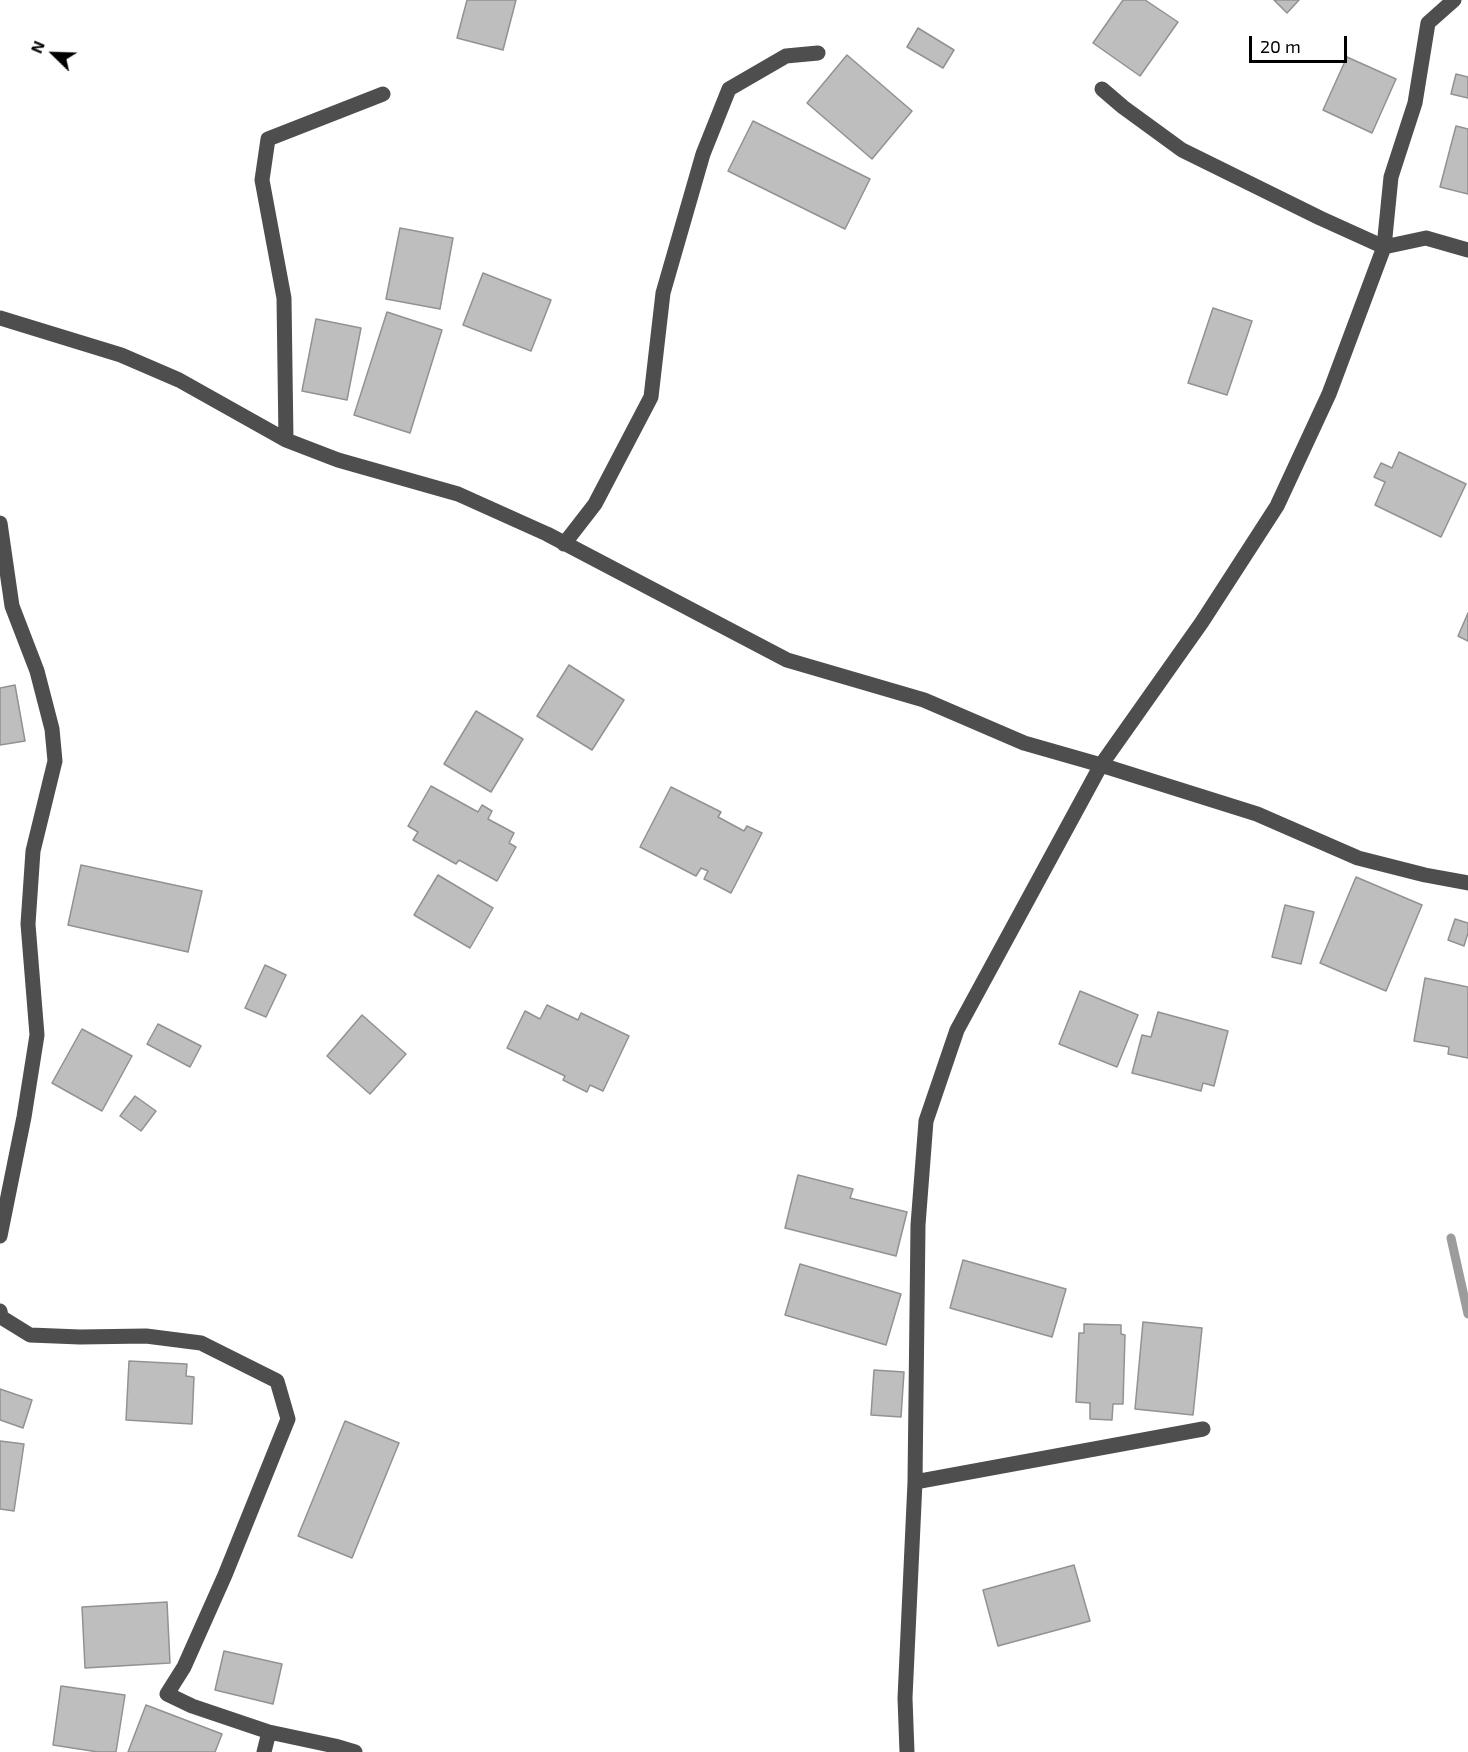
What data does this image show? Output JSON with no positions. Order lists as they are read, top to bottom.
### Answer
{
  "scale_bar": "20 m",
  "north": "top left"
}
